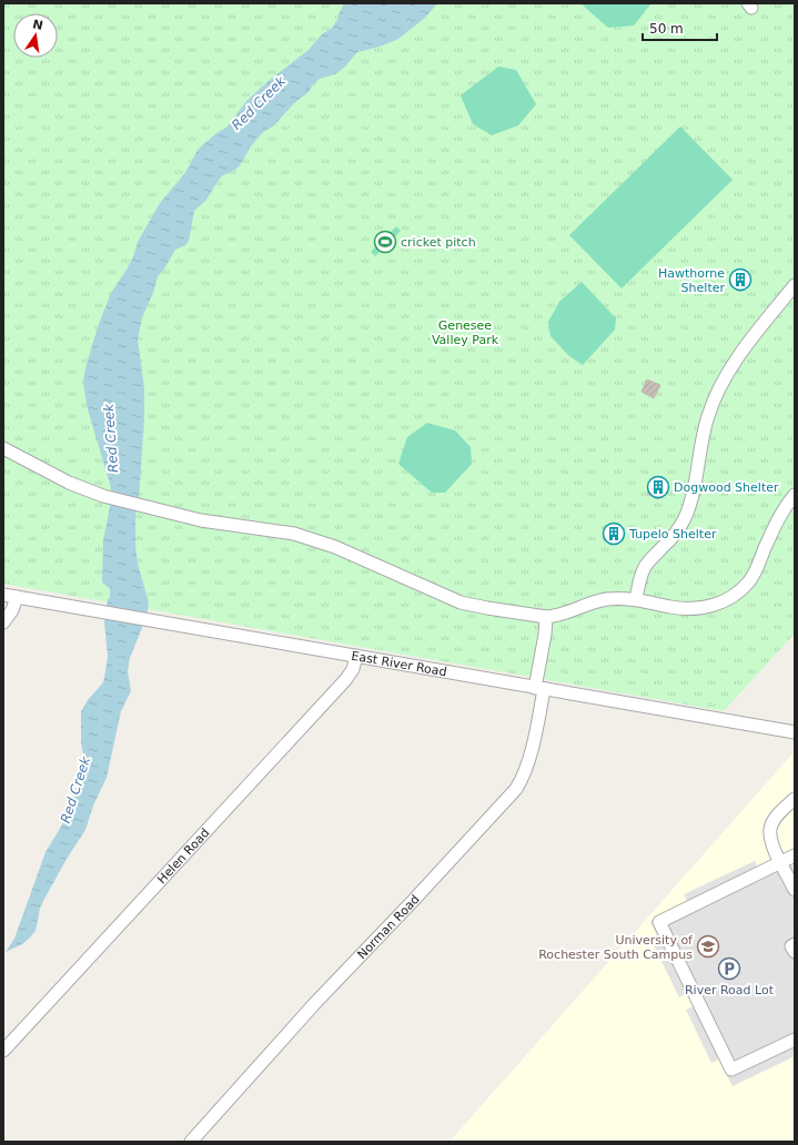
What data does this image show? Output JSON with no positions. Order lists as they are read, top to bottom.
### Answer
{
  "streets": {
    "street": ["East River Road", "Helen Road", "Norman Road"]
  },
  "crossings": [
    ["East River Road", "Helen Road"],
    ["East River Road", "Norman Road"]
  ],
  "water": ["Red Creek"],
  "parks": ["Genesee Valley Park"],
  "places": {
    "sports": ["cricket pitch"],
    "building": ["Hawthorne Shelter", "Dogwood Shelter", "Tupelo Shelter"],
    "school or university": ["University of Rochester South Campus"],
    "parking": ["River Road Lot"]
  },
  "scale_bar": "50 m",
  "north": "top"
}
